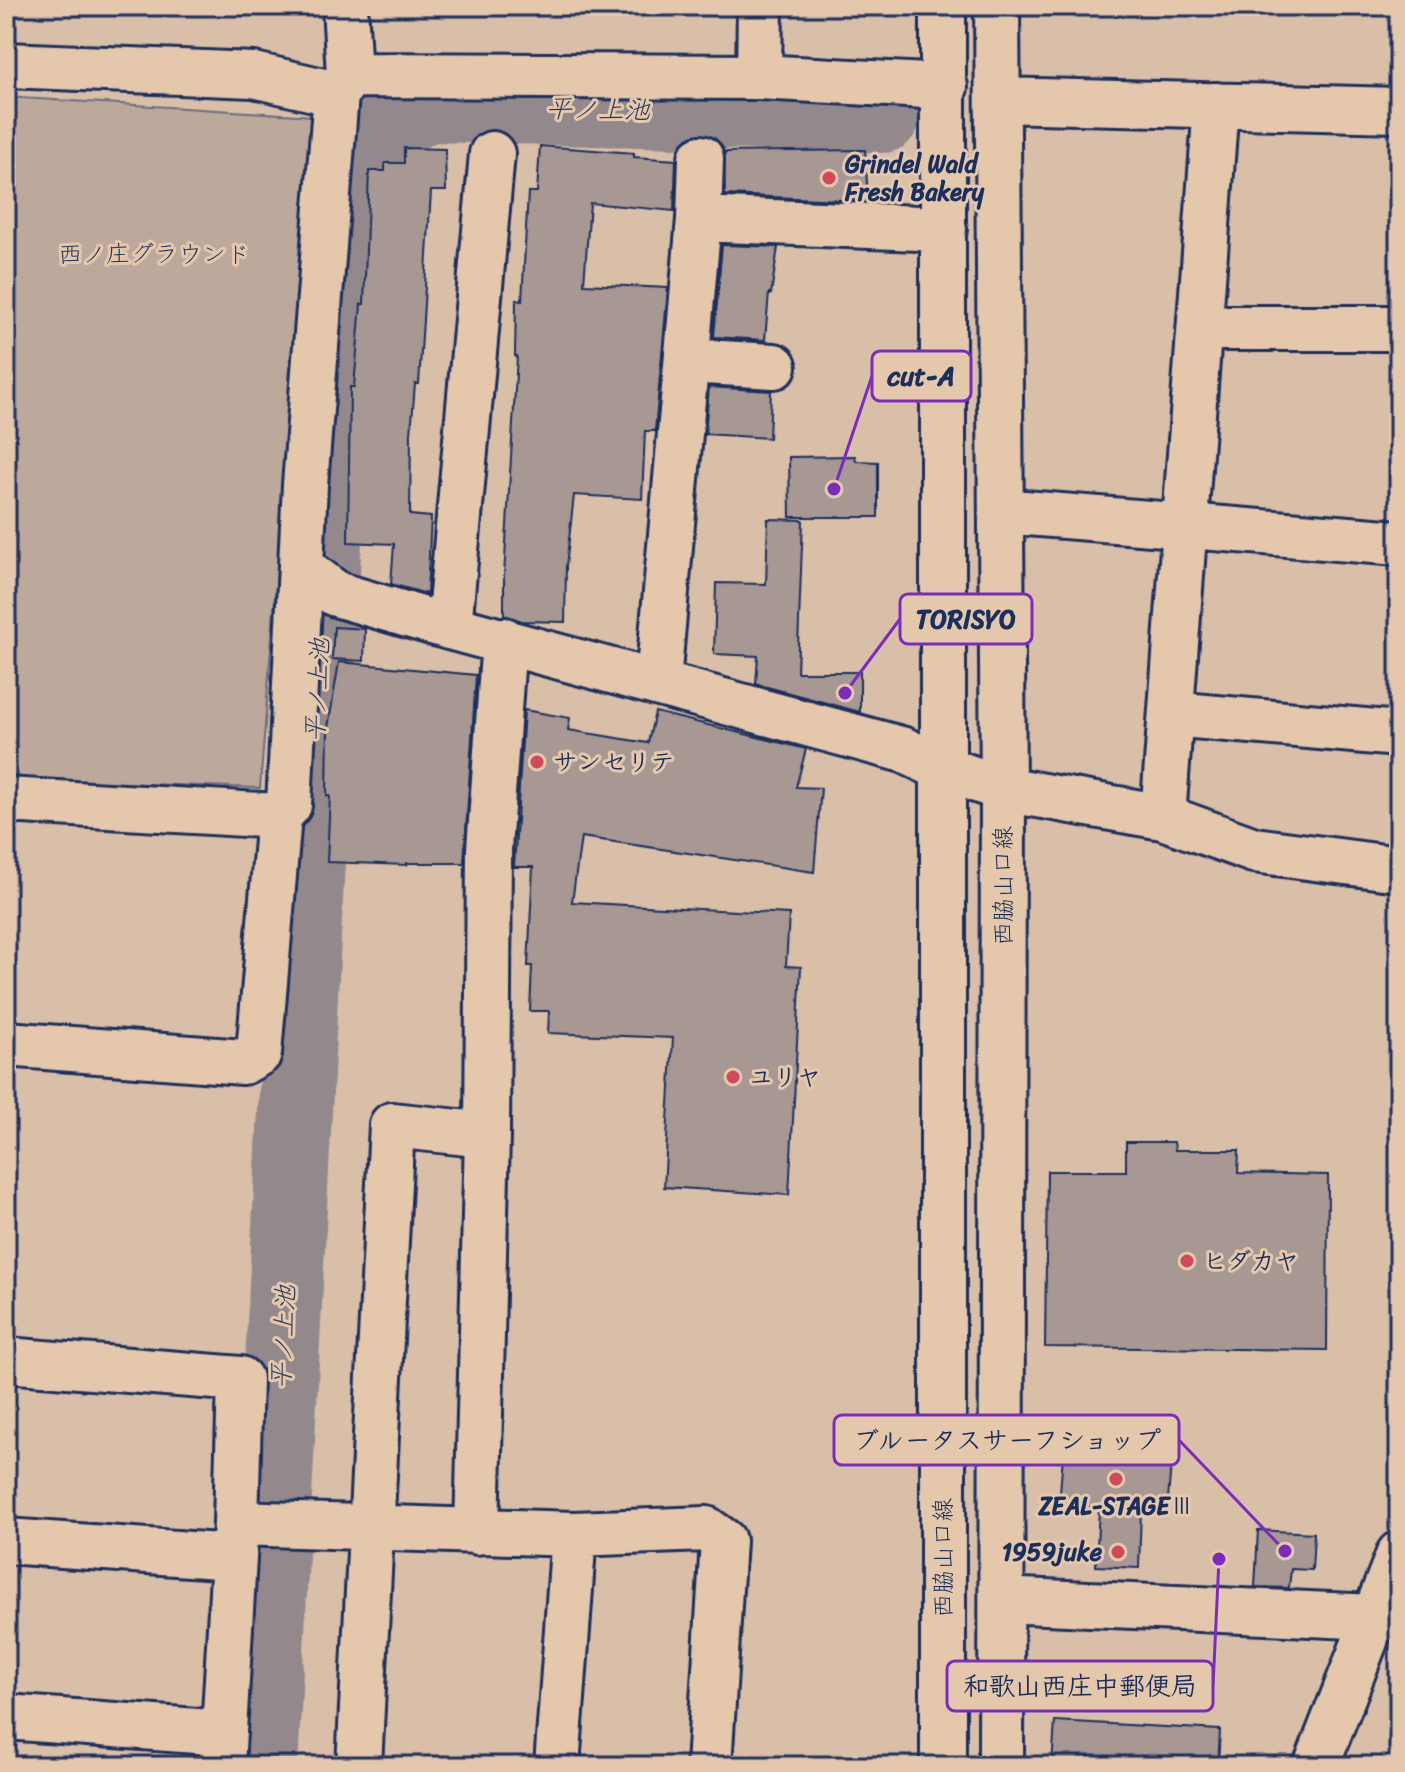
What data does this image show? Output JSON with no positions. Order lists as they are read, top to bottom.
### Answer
{
  "streets": {
    "street": ["西脇山口線"]
  },
  "water": ["平ノ上池"],
  "parks": ["西ノ庄グラウンド"],
  "places": [
    "Grindel Wald Fresh Bakery",
    "cut-A",
    "TORISYO",
    "サンセリテ",
    "ユリヤ",
    "ヒダカヤ",
    "ZEAL-STAGEⅢ",
    "ブルータスサーフショップ",
    "1959juke",
    "和歌山西庄中郵便局"
  ]
}
